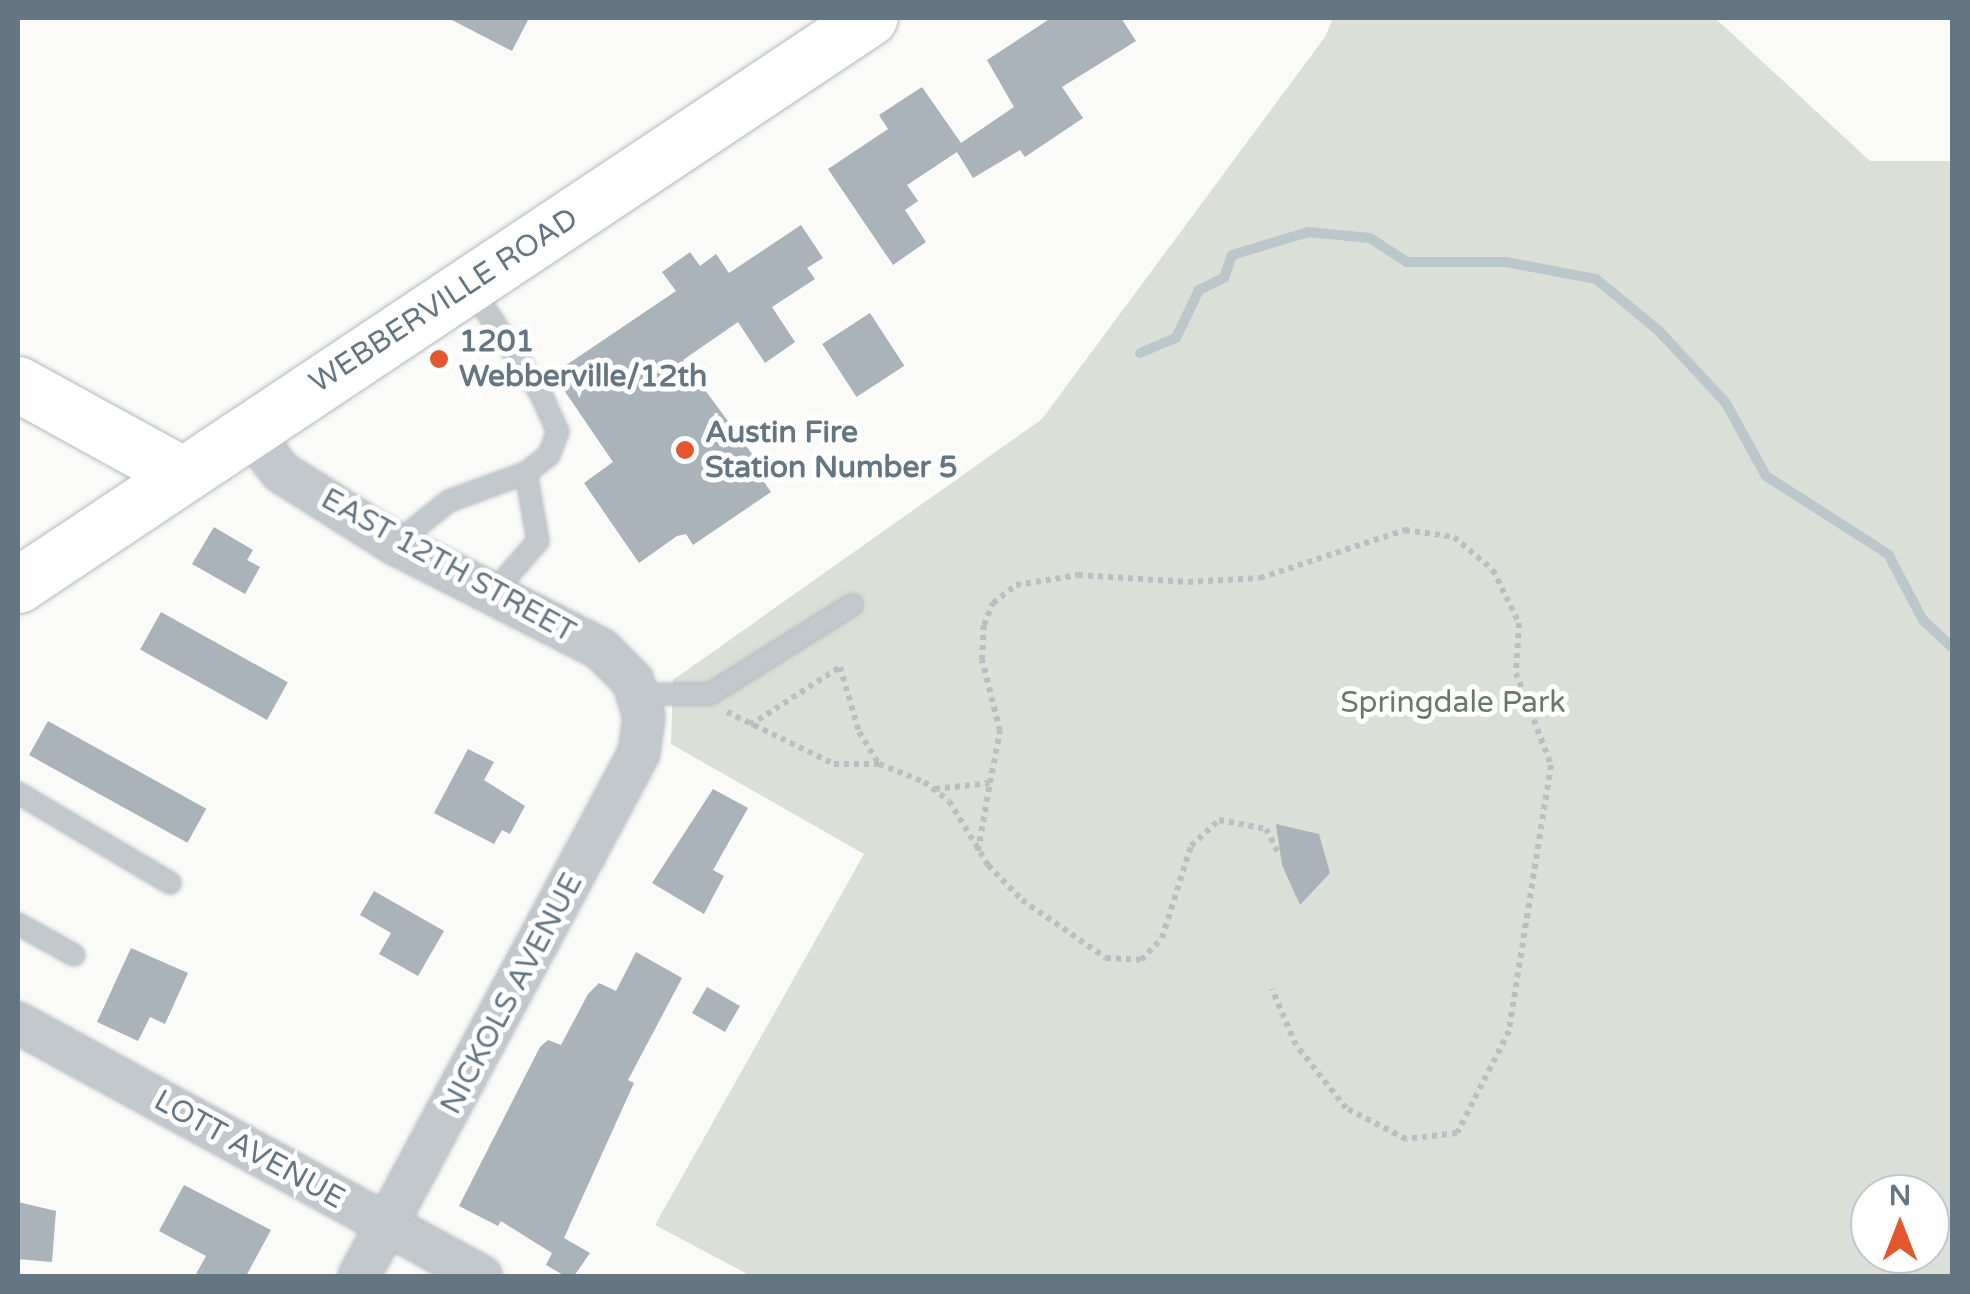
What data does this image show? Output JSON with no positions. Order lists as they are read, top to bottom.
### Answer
{
  "streets": {
    "street": [
      "WEBBERVILLE ROAD",
      "EAST 12TH STREET",
      "NICKOLS AVENUE",
      "LOTT AVENUE"
    ]
  },
  "crossings": [
    ["WEBBERVILLE ROAD", "EAST 12TH STREET"],
    ["EAST 12TH STREET", "NICKOLS AVENUE"],
    ["NICKOLS AVENUE", "LOTT AVENUE"]
  ],
  "parks": ["Springdale Park"],
  "places": ["1201 Webberville/12th", "Austin Fire Station Number 5"],
  "north": "top"
}
